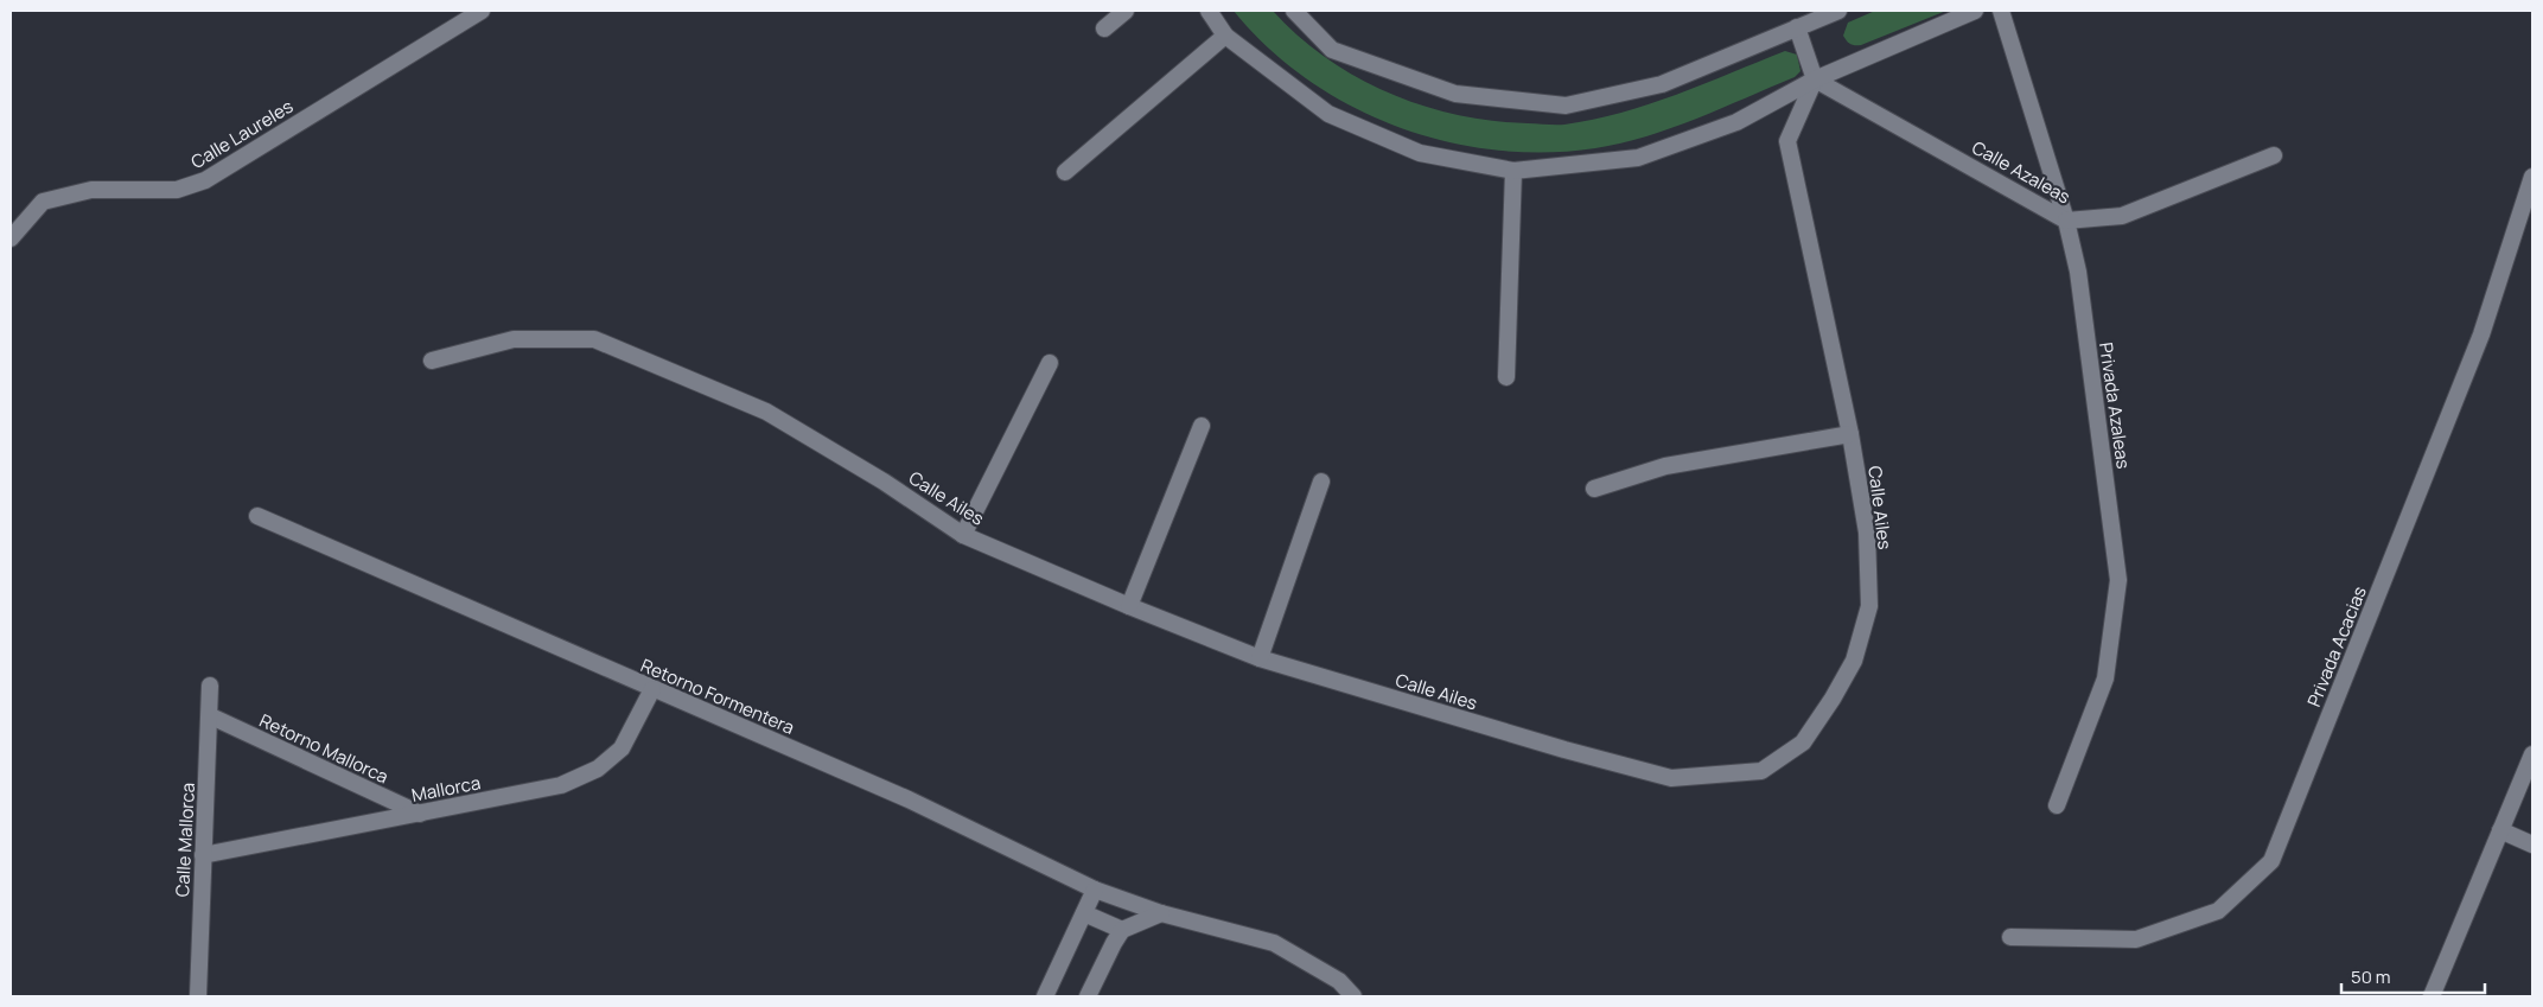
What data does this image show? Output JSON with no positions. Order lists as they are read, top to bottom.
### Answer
{
  "streets": {
    "street": [
      "Calle Laureles",
      "Calle Azaleas",
      "Privada Azaleas",
      "Calle Ailes",
      "Privada Acacias",
      "Retorno Formentera",
      "Retorno Mallorca",
      "Mallorca",
      "Calle Mallorca"
    ]
  },
  "crossings": [
    ["Calle Azaleas", "Privada Azaleas"],
    ["Calle Azaleas", "Calle Ailes"],
    ["Retorno Formentera", "Mallorca"],
    ["Retorno Mallorca", "Mallorca"],
    ["Retorno Mallorca", "Calle Mallorca"],
    ["Mallorca", "Calle Mallorca"]
  ],
  "scale_bar": "50 m"
}
